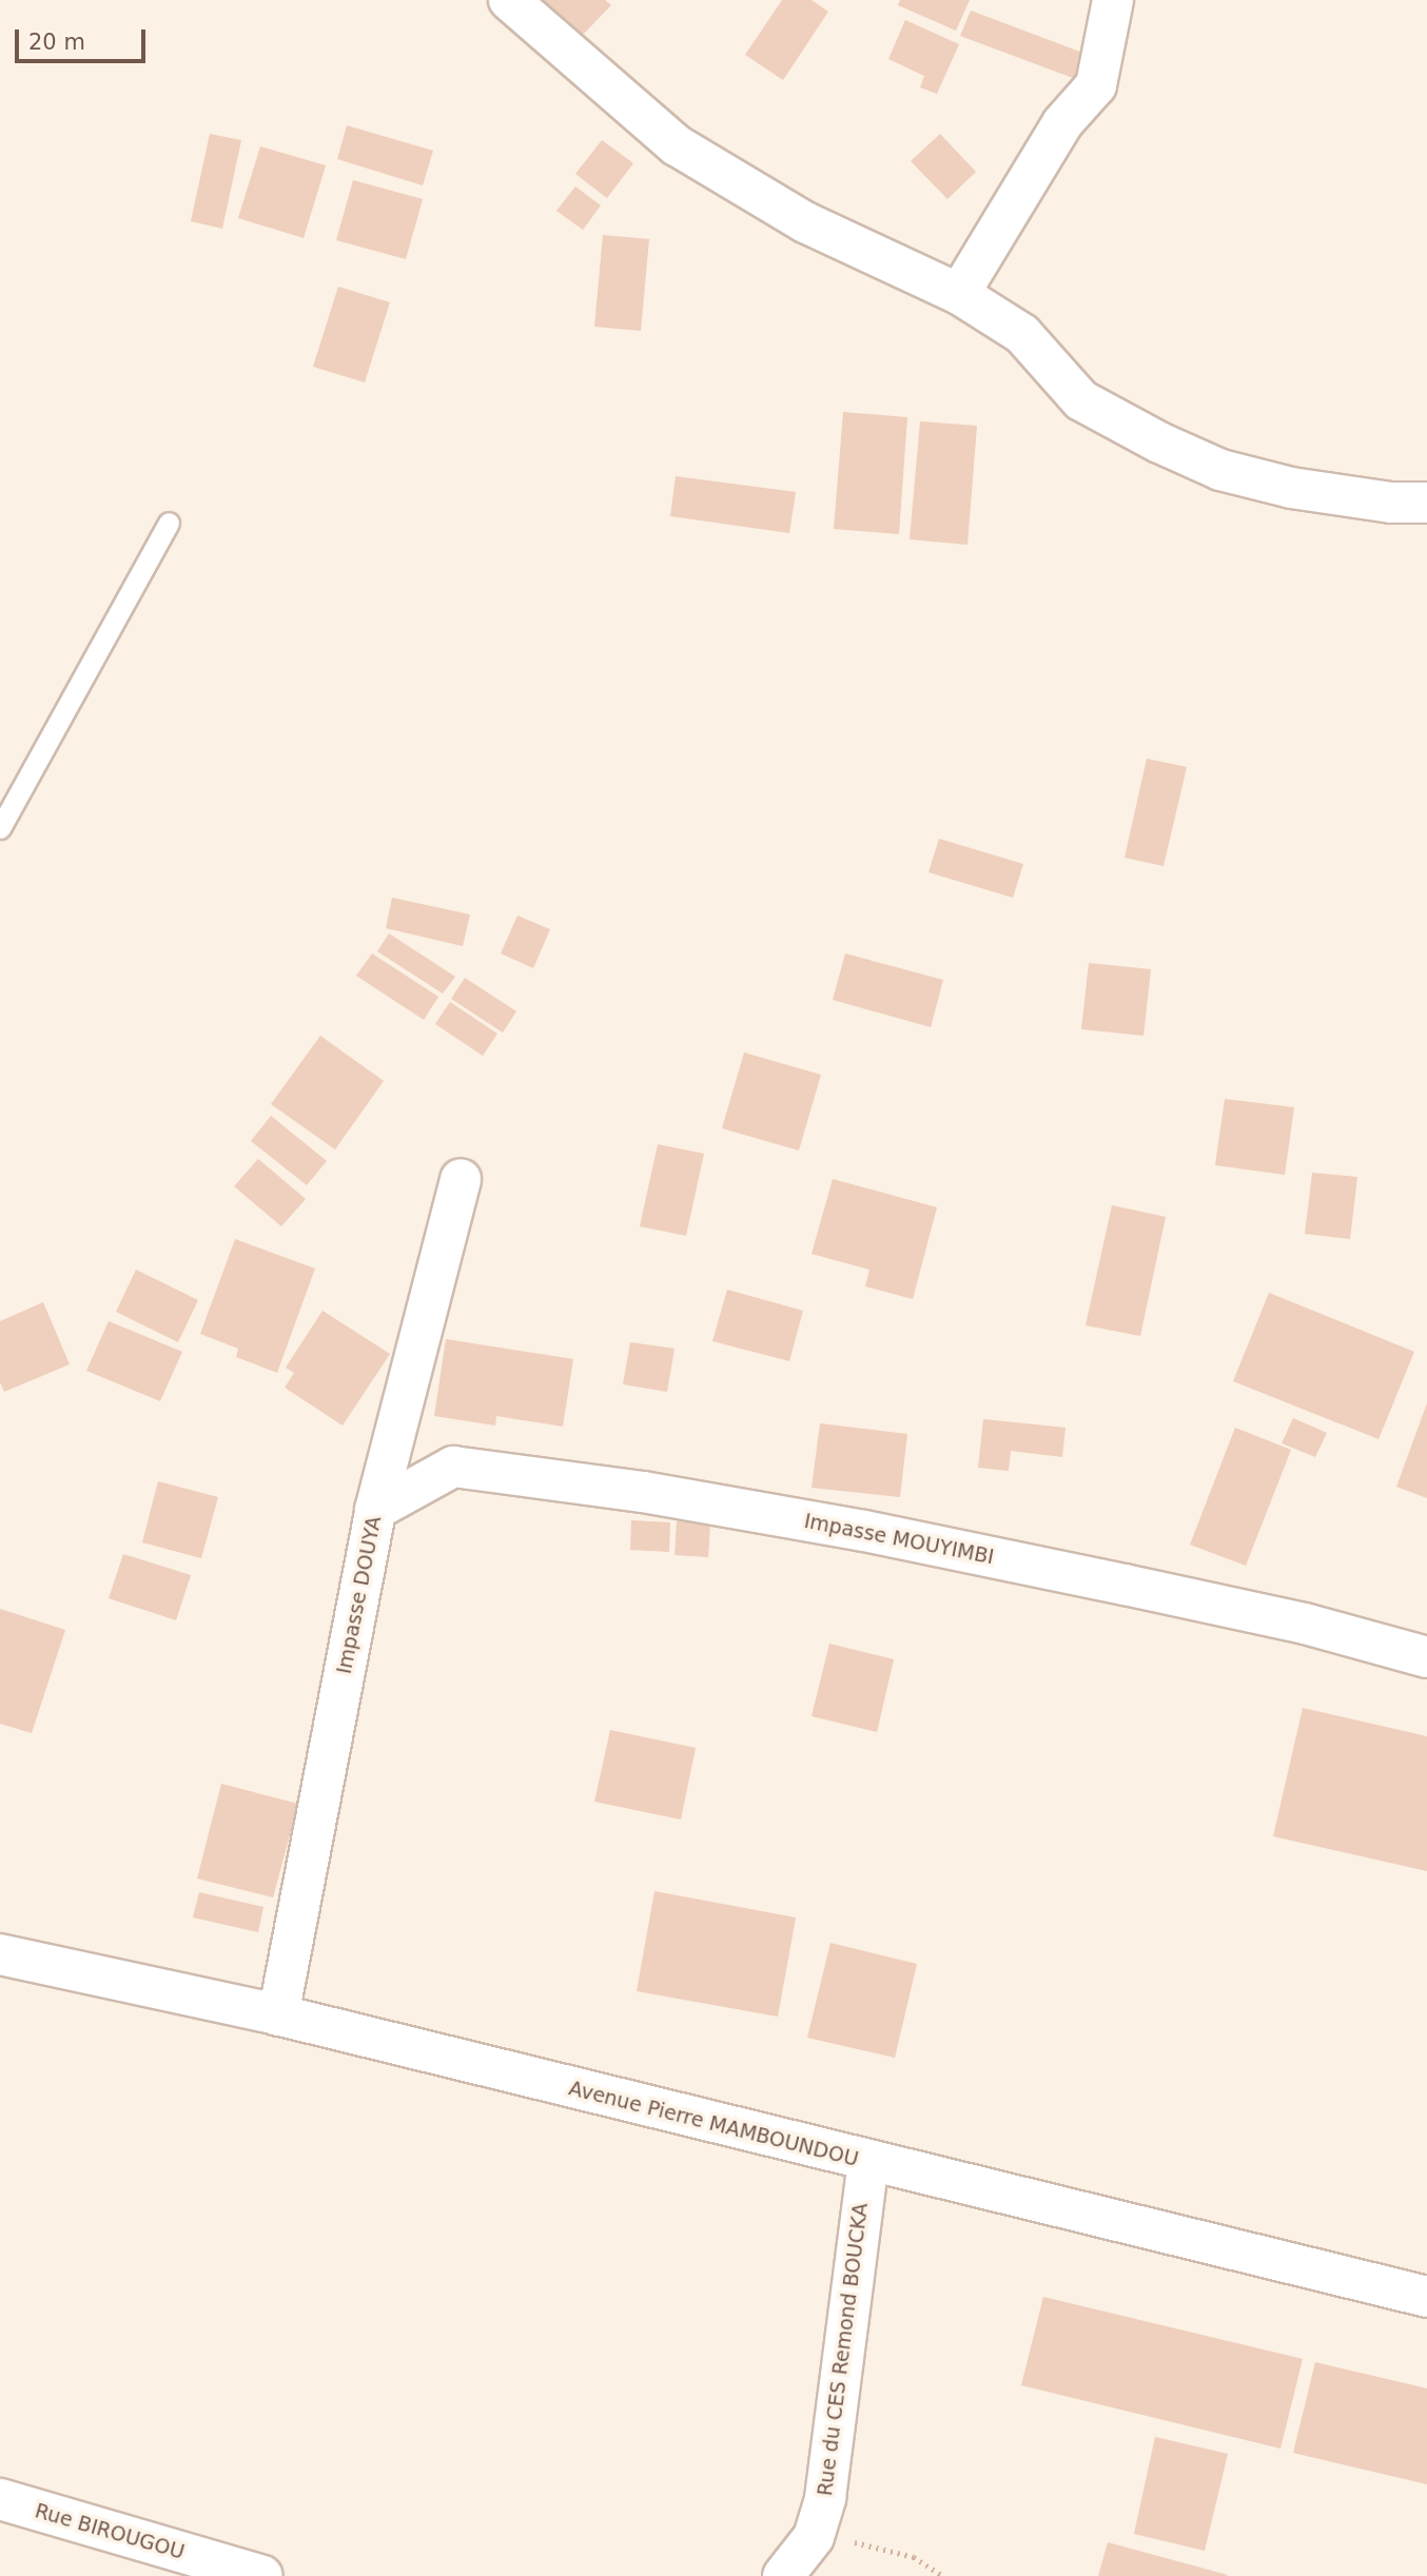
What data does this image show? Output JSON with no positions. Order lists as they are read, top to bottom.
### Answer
{
  "streets": {
    "street": [
      "Impasse MOUYIMBI",
      "Impasse DOUYA",
      "Avenue Pierre MAMBOUNDOU",
      "Rue du CES Remond BOUCKA",
      "Rue BIROUGOU"
    ]
  },
  "crossings": [
    ["Impasse MOUYIMBI", "Impasse DOUYA"],
    ["Impasse DOUYA", "Avenue Pierre MAMBOUNDOU"],
    ["Avenue Pierre MAMBOUNDOU", "Rue du CES Remond BOUCKA"]
  ],
  "scale_bar": "20 m"
}
